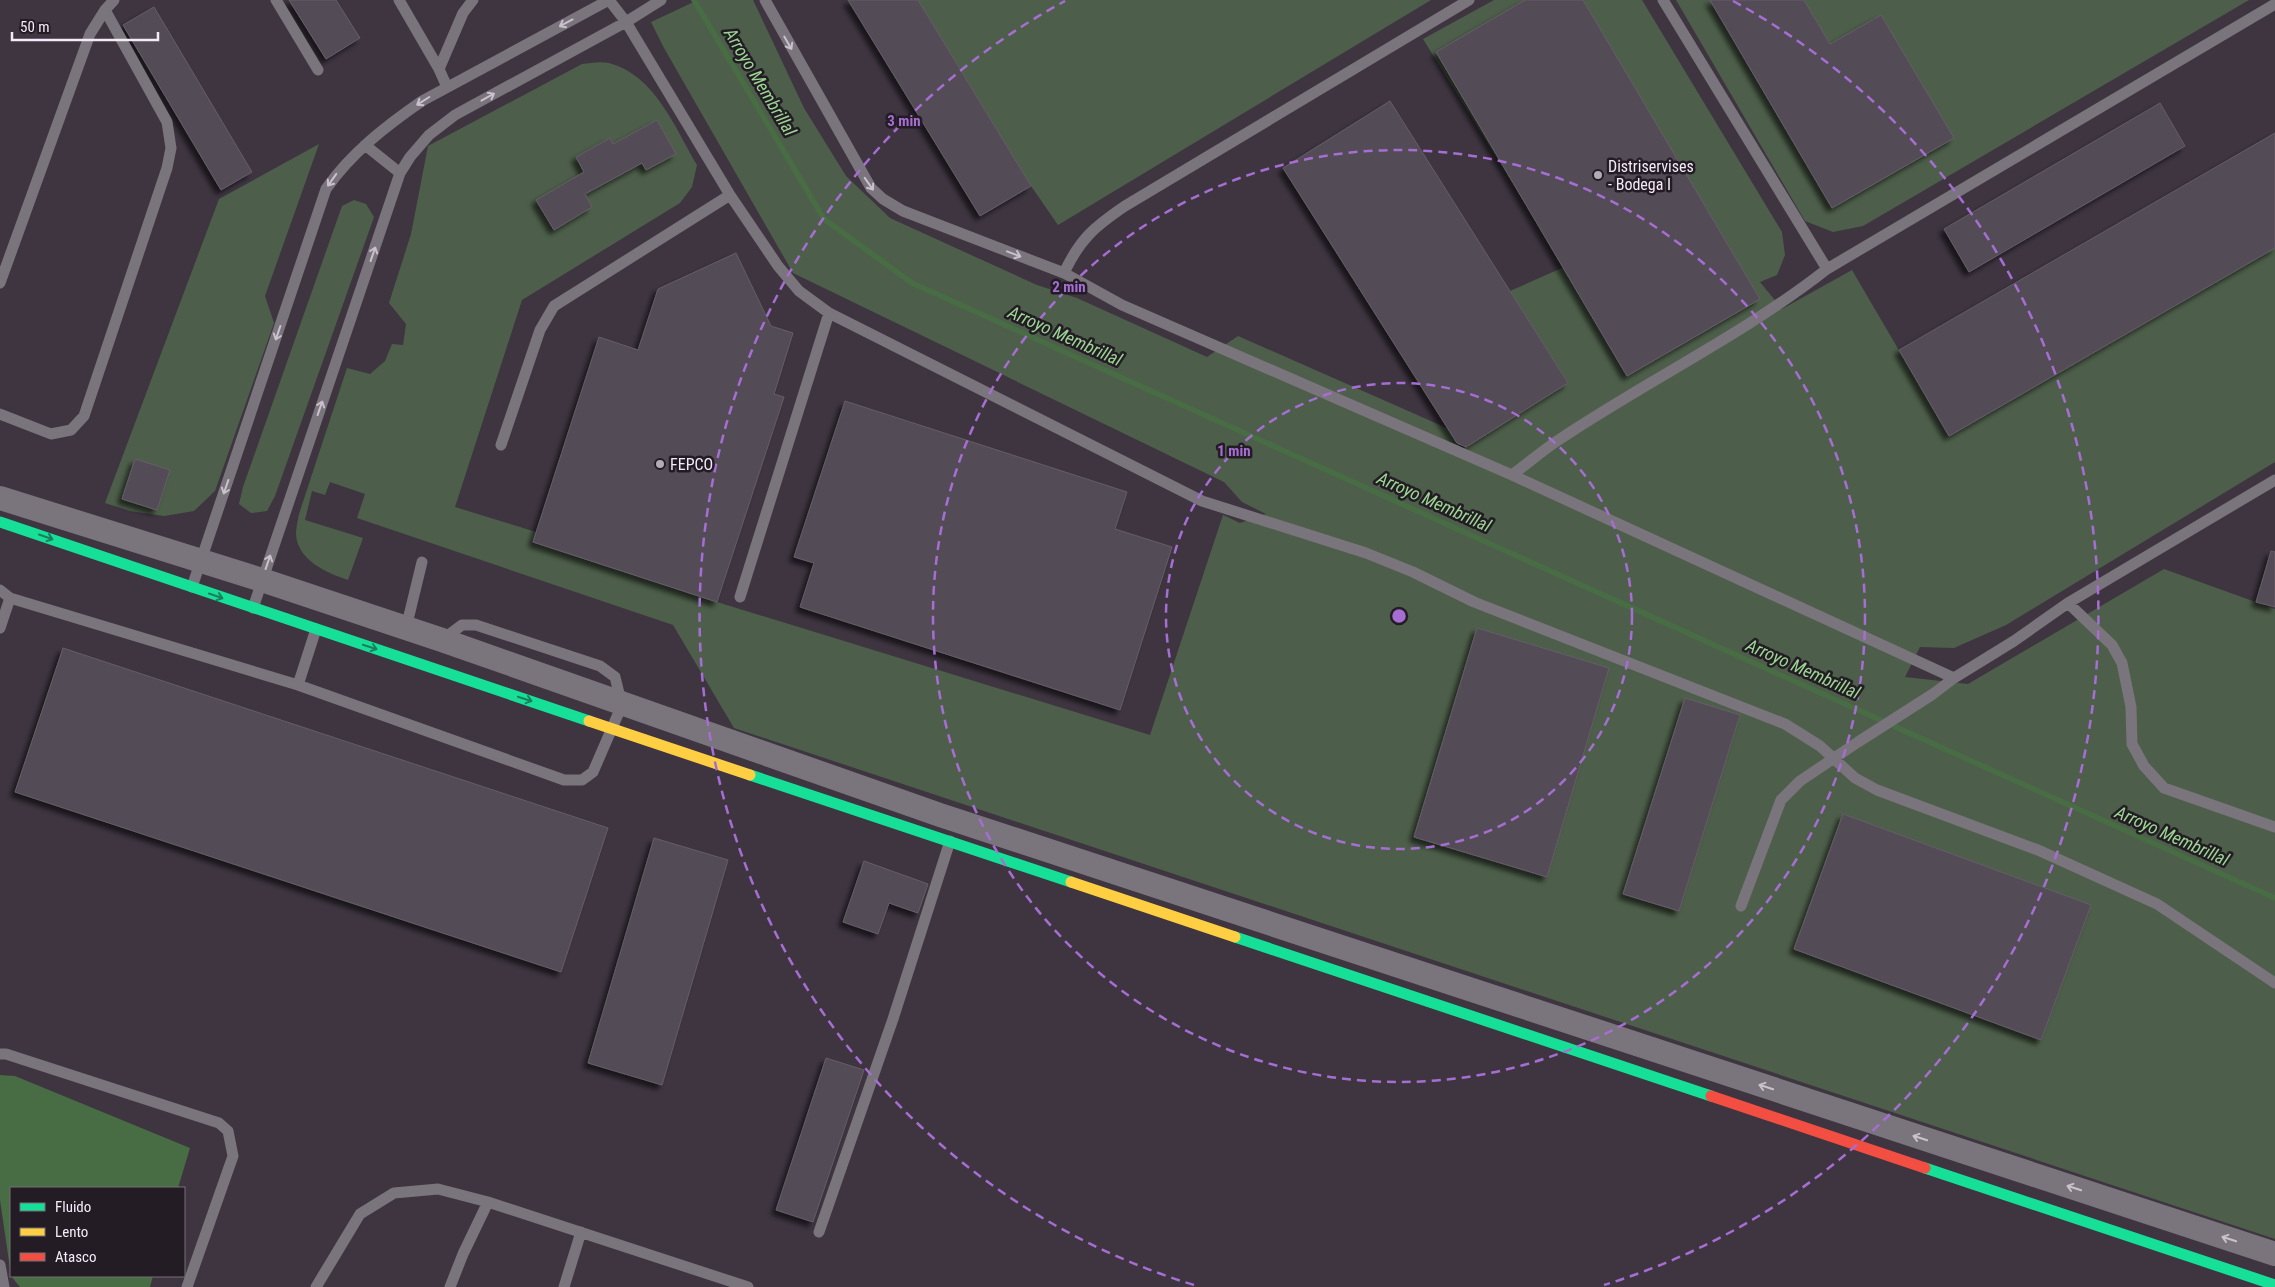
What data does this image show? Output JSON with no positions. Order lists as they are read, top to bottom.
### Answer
{
  "water": ["Arroyo Membrillal"],
  "places": ["Distriservises - Bodega I", "FEPCO"],
  "legend": ["Fluido", "Lento", "Atasco"],
  "scale_bar": "50 m",
  "rings": ["3 min", "2 min", "1 min"]
}
